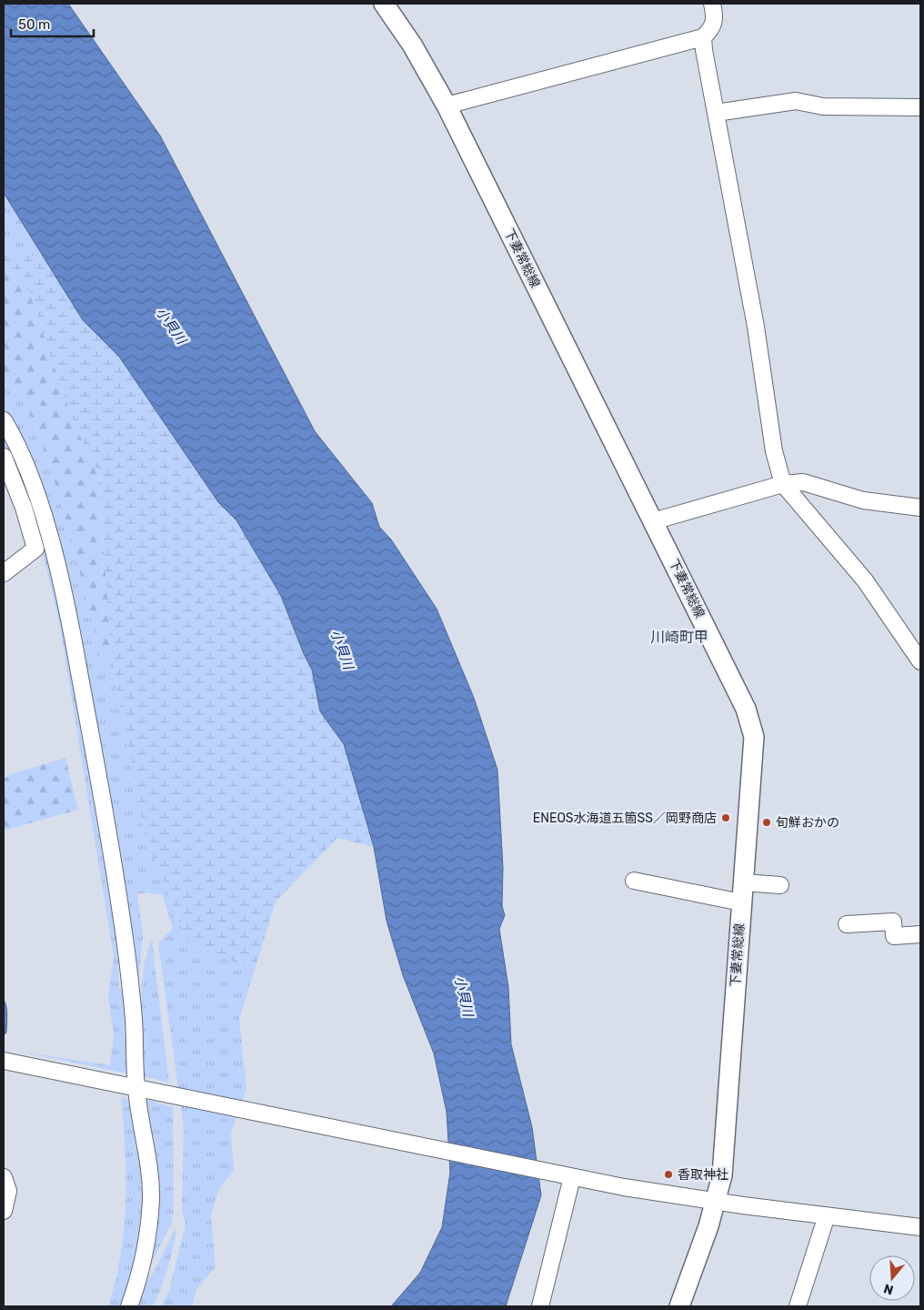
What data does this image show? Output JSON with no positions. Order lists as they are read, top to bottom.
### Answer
{
  "streets": {
    "main road": ["下妻常総線"]
  },
  "districts": ["川崎町甲"],
  "water": ["小貝川"],
  "places": ["ENEOS水海道五箇SS／岡野商店", "旬鮮おかの", "香取神社"],
  "scale_bar": "50 m",
  "north": "bottom"
}
